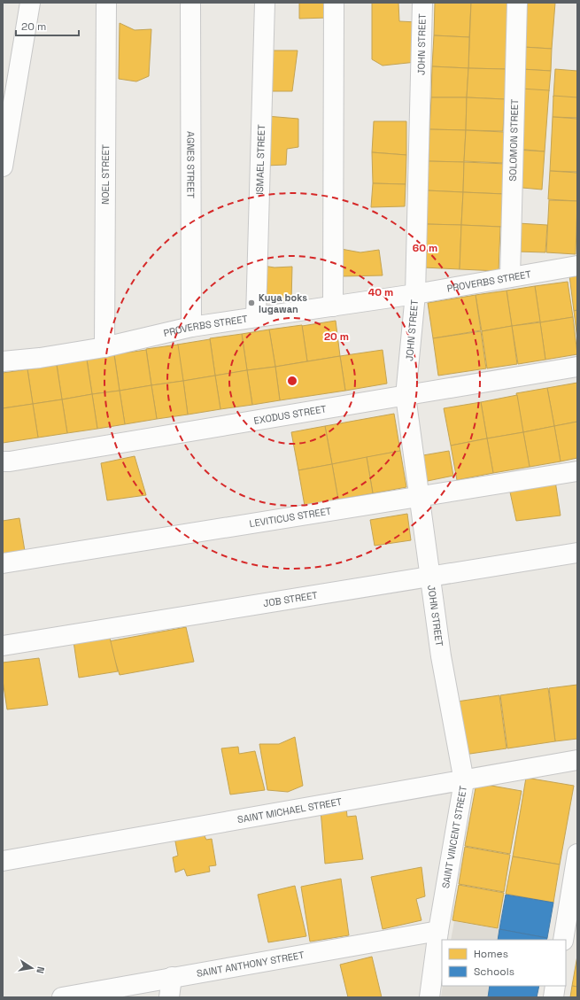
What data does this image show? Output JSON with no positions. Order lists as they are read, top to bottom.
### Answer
{
  "streets": {
    "street": [
      "JOHN STREET",
      "SOLOMON STREET",
      "ISMAEL STREET",
      "AGNES STREET",
      "NOEL STREET",
      "PROVERBS STREET",
      "EXODUS STREET",
      "LEVITICUS STREET",
      "JOB STREET",
      "SAINT MICHAEL STREET",
      "SAINT VINCENT STREET",
      "SAINT ANTHONY STREET"
    ]
  },
  "crossings": [
    ["JOHN STREET", "PROVERBS STREET"],
    ["JOHN STREET", "EXODUS STREET"],
    ["JOHN STREET", "LEVITICUS STREET"],
    ["JOHN STREET", "JOB STREET"],
    ["JOHN STREET", "SAINT VINCENT STREET"],
    ["SOLOMON STREET", "PROVERBS STREET"],
    ["ISMAEL STREET", "PROVERBS STREET"],
    ["AGNES STREET", "PROVERBS STREET"],
    ["NOEL STREET", "PROVERBS STREET"],
    ["SAINT MICHAEL STREET", "SAINT VINCENT STREET"],
    ["SAINT VINCENT STREET", "SAINT ANTHONY STREET"]
  ],
  "places": ["Kuya boks lugawan"],
  "legend": ["Homes", "Schools"],
  "scale_bar": "20 m",
  "north": "right",
  "rings": ["60 m", "40 m", "20 m"]
}
